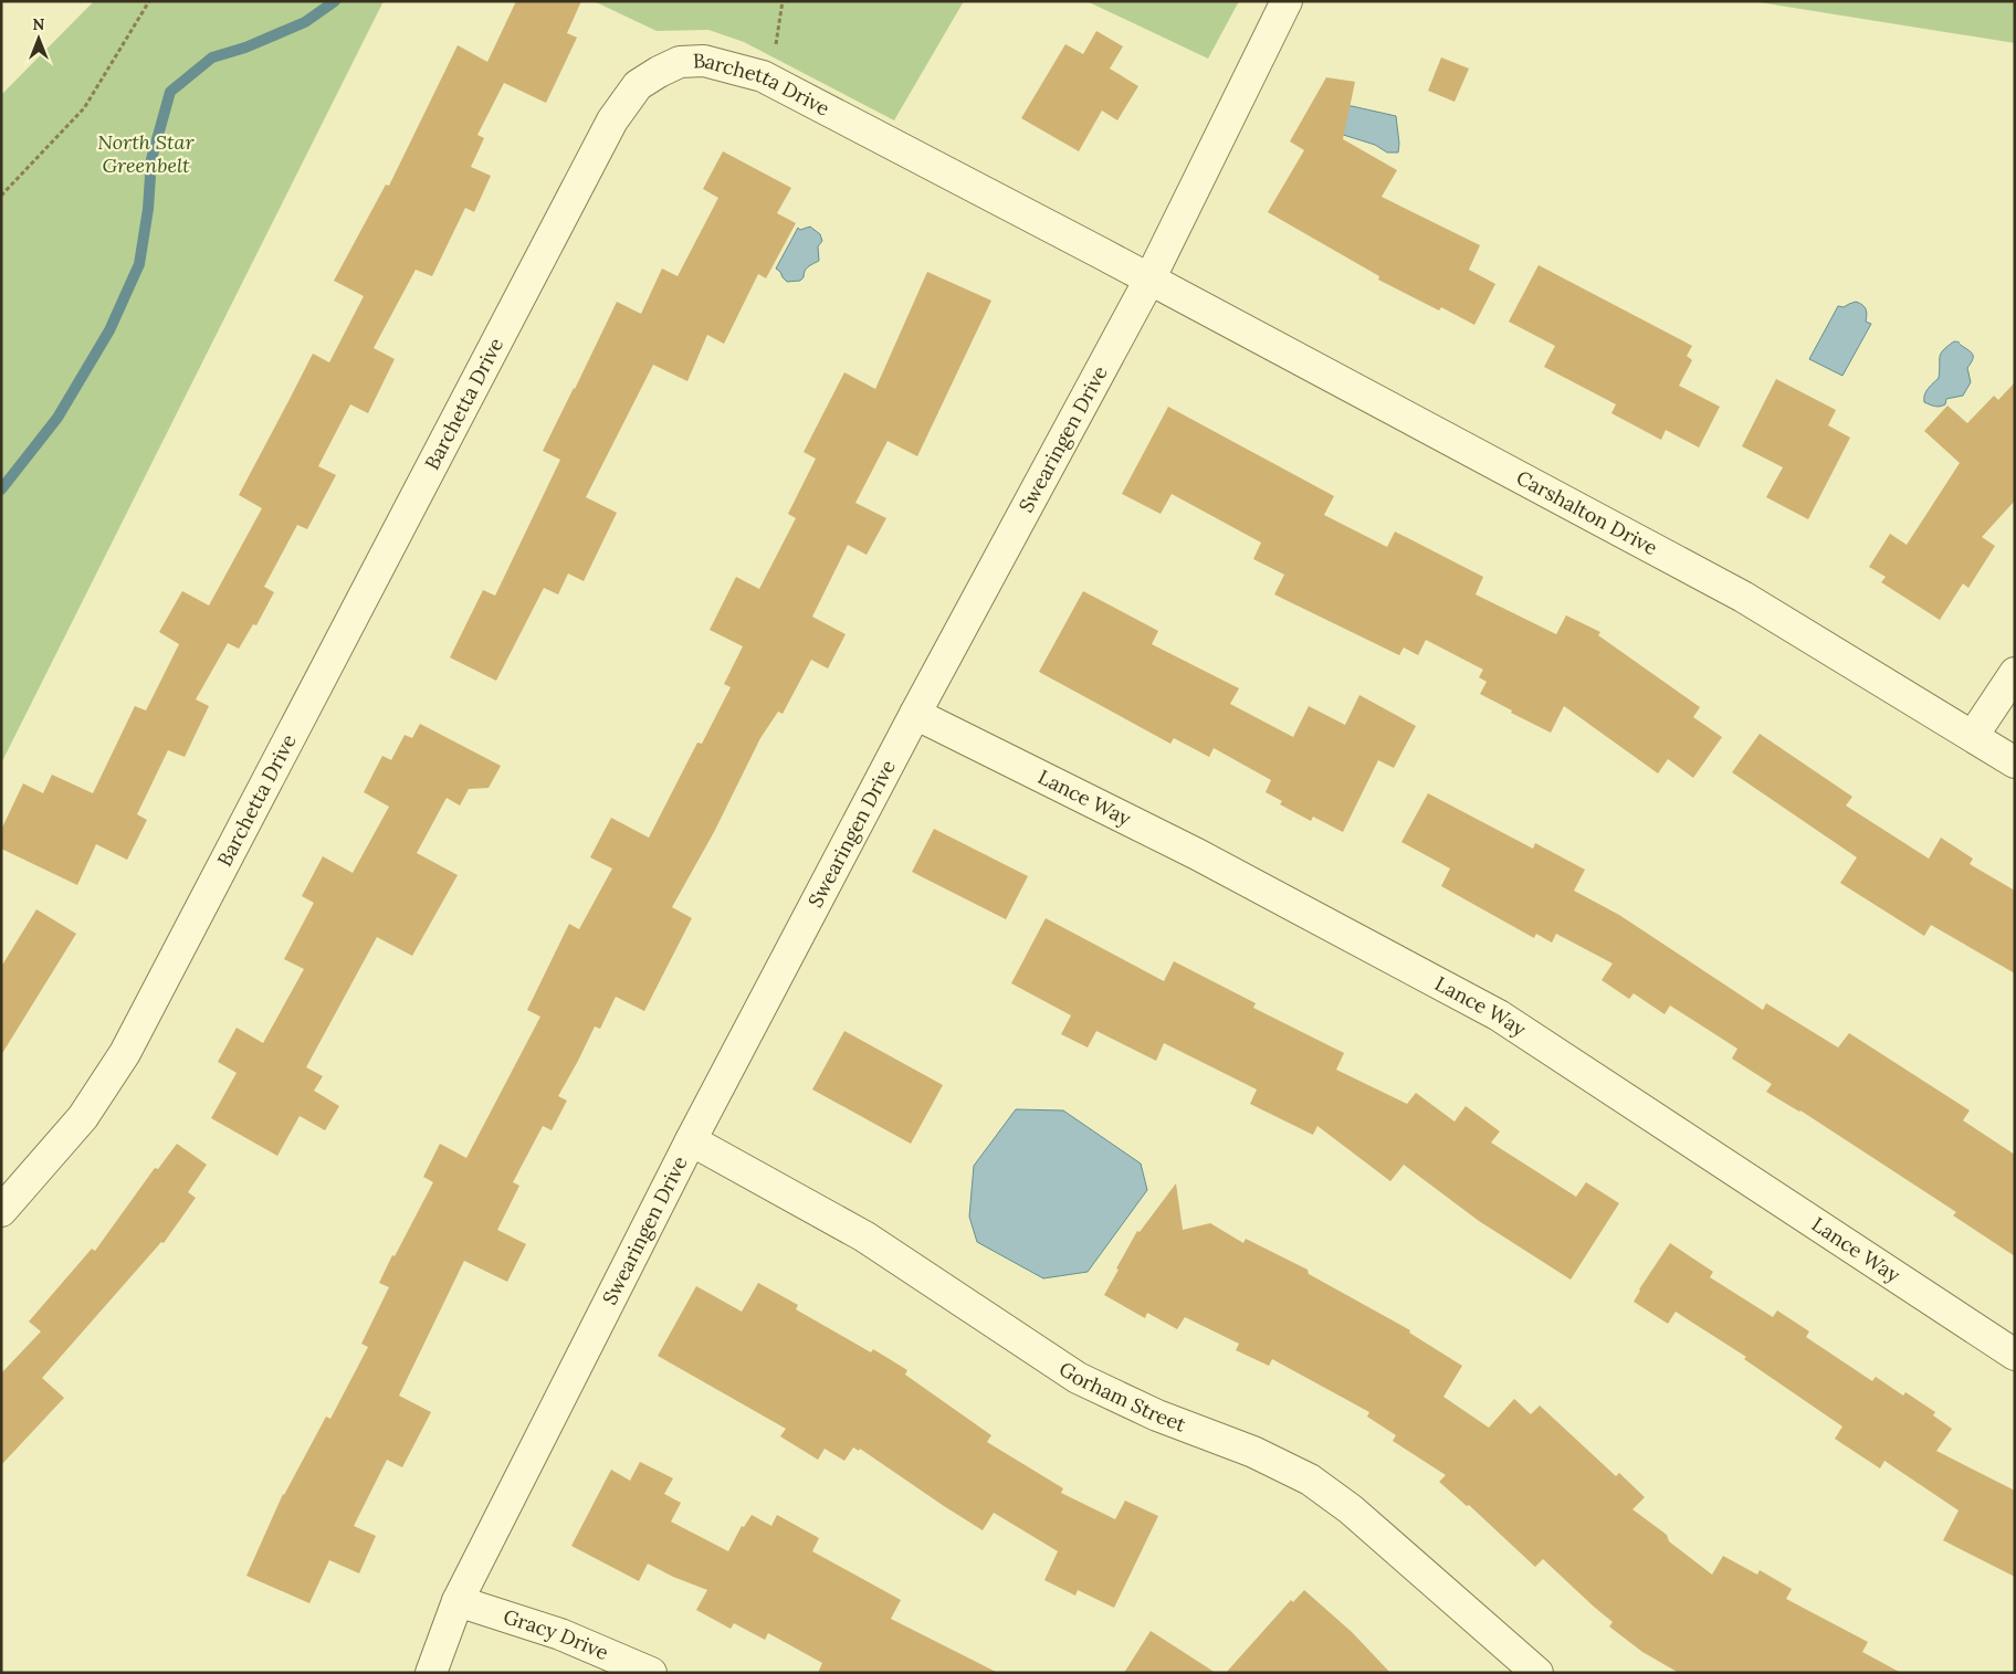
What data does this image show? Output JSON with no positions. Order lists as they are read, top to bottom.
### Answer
{
  "streets": {
    "street": [
      "Barchetta Drive",
      "Swearingen Drive",
      "Carshalton Drive",
      "Lance Way",
      "Gorham Street",
      "Gracy Drive"
    ]
  },
  "crossings": [
    ["Barchetta Drive", "Swearingen Drive"],
    ["Barchetta Drive", "Carshalton Drive"],
    ["Swearingen Drive", "Carshalton Drive"],
    ["Swearingen Drive", "Lance Way"],
    ["Swearingen Drive", "Gorham Street"],
    ["Swearingen Drive", "Gracy Drive"]
  ],
  "parks": ["North Star Greenbelt"],
  "north": "top"
}
